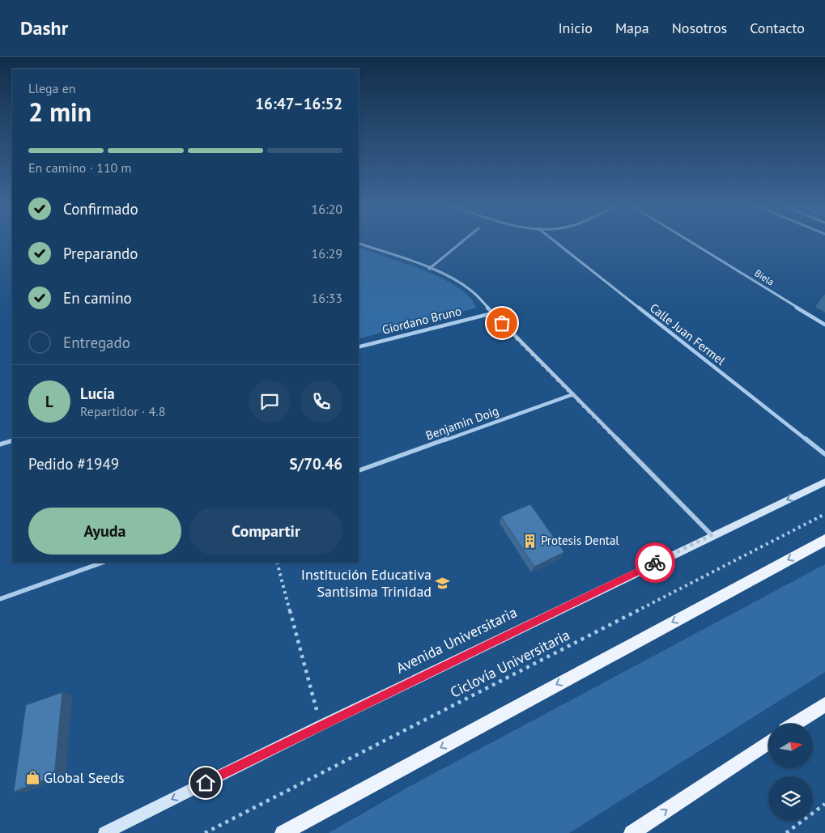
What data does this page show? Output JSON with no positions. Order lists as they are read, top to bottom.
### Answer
{
  "streets": {
    "main road": ["Avenida Universitaria"],
    "street": [
      "Biela",
      "Giordano Bruno",
      "Calle Juan Fermel",
      "Benjamin Doig"
    ],
    "path": ["Ciclovía Universitaria"]
  },
  "places": {
    "building": ["Protesis Dental"],
    "school or university": ["Institución Educativa Santisima Trinidad"],
    "shop": ["Global Seeds"]
  },
  "north": "right",
  "page": {
    "header": "Dashr",
    "nav": [
      "Inicio",
      "Mapa",
      "Nosotros",
      "Contacto"
    ],
    "heading": ["2 min", "Llega en", "16:47–16:52"],
    "panel": [
      "Lucía",
      "Repartidor · 4.8",
      "Pedido #1949",
      "S/70.46"
    ],
    "bar": "En camino · 110 m",
    "list": [
      ["Confirmado", "16:20"],
      ["Preparando", "16:29"],
      ["En camino", "16:33"],
      "Entregado"
    ],
    "round": "L",
    "buttons": ["Ayuda", "Compartir"]
  }
}
